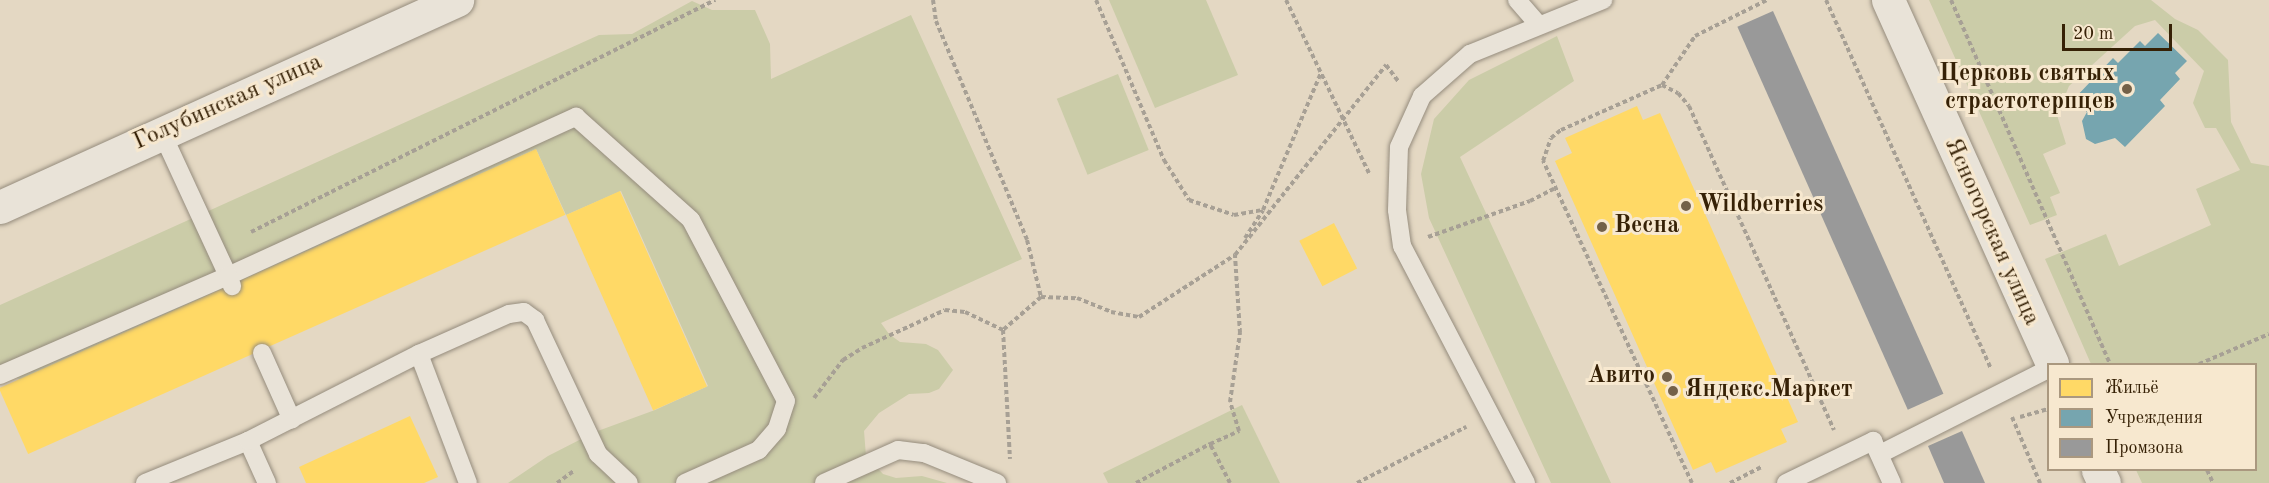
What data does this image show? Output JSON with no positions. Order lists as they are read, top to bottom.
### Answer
{
  "streets": {
    "main road": ["Голубинская улица", "Ясногорская улица"]
  },
  "places": [
    "Церковь святых страстотерпцев",
    "Wildberries",
    "Весна",
    "Авито",
    "Яндекс.Маркет"
  ],
  "legend": ["Жильё", "Учреждения", "Промзона"],
  "scale_bar": "20 m"
}
